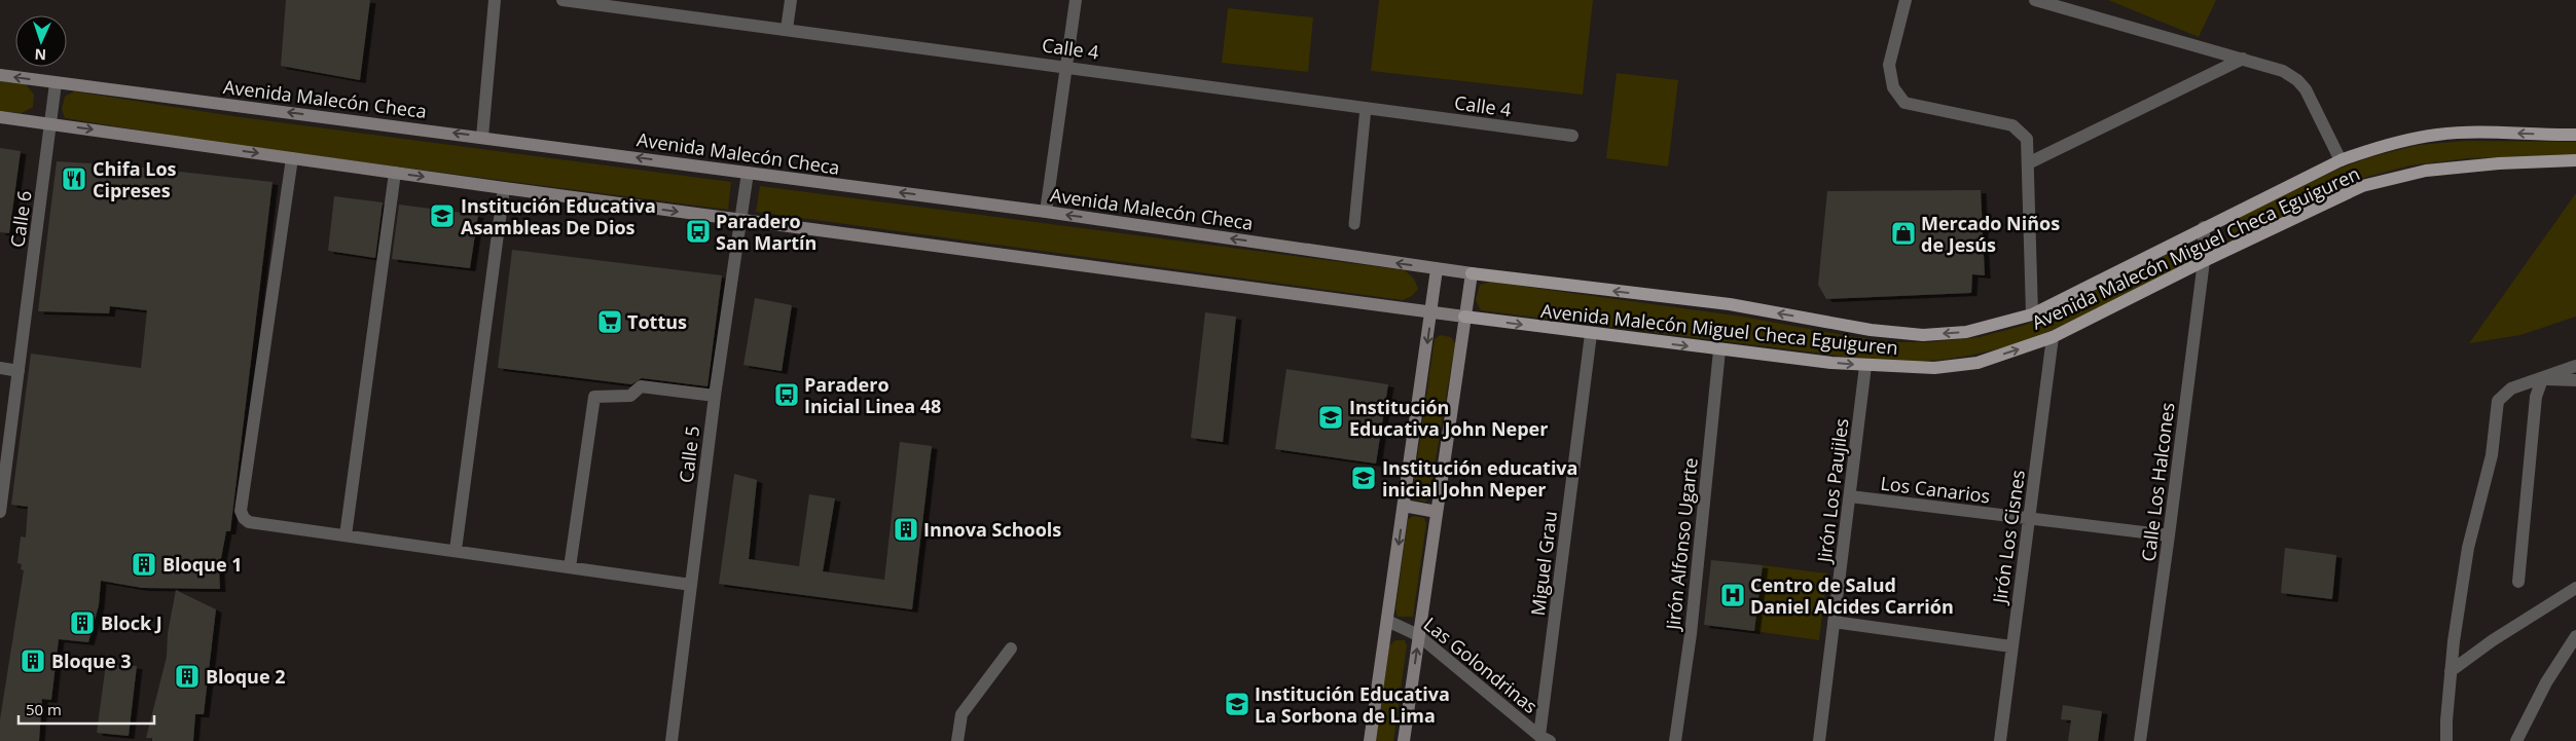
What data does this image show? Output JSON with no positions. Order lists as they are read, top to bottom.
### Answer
{
  "streets": {
    "main road": ["Avenida Malecón Checa", "Avenida Malecón Miguel Checa Eguiguren"],
    "street": [
      "Calle 4",
      "Calle 6",
      "Calle 5",
      "Calle Los Halcones",
      "Los Canarios",
      "Jirón Los Paujiles",
      "Jirón Los Cisnes",
      "Jirón Alfonso Ugarte",
      "Miguel Grau",
      "Las Golondrinas"
    ]
  },
  "crossings": [
    ["Avenida Malecón Checa", "Calle 6"],
    ["Avenida Malecón Checa", "Avenida Malecón Miguel Checa Eguiguren"],
    ["Avenida Malecón Checa", "Calle 5"],
    ["Avenida Malecón Miguel Checa Eguiguren", "Calle Los Halcones"],
    ["Avenida Malecón Miguel Checa Eguiguren", "Jirón Los Paujiles"],
    ["Avenida Malecón Miguel Checa Eguiguren", "Jirón Los Cisnes"],
    ["Avenida Malecón Miguel Checa Eguiguren", "Jirón Alfonso Ugarte"],
    ["Avenida Malecón Miguel Checa Eguiguren", "Miguel Grau"],
    ["Calle Los Halcones", "Los Canarios"],
    ["Los Canarios", "Jirón Los Paujiles"],
    ["Los Canarios", "Jirón Los Cisnes"],
    ["Miguel Grau", "Las Golondrinas"]
  ],
  "places": {
    "restaurant": ["Chifa Los Cipreses"],
    "school or university": [
      "Institución Educativa Asambleas De Dios",
      "Institución Educativa John Neper",
      "Institución educativa inicial John Neper",
      "Institución Educativa La Sorbona de Lima"
    ],
    "bus stop": ["Paradero San Martín", "Paradero Inicial Linea 48"],
    "shop": ["Mercado Niños de Jesús"],
    "supermarket": ["Tottus"],
    "building": [
      "Innova Schools",
      "Bloque 1",
      "Block J",
      "Bloque 3",
      "Bloque 2"
    ],
    "hospital": ["Centro de Salud Daniel Alcides Carrión"]
  },
  "scale_bar": "50 m",
  "north": "bottom"
}
